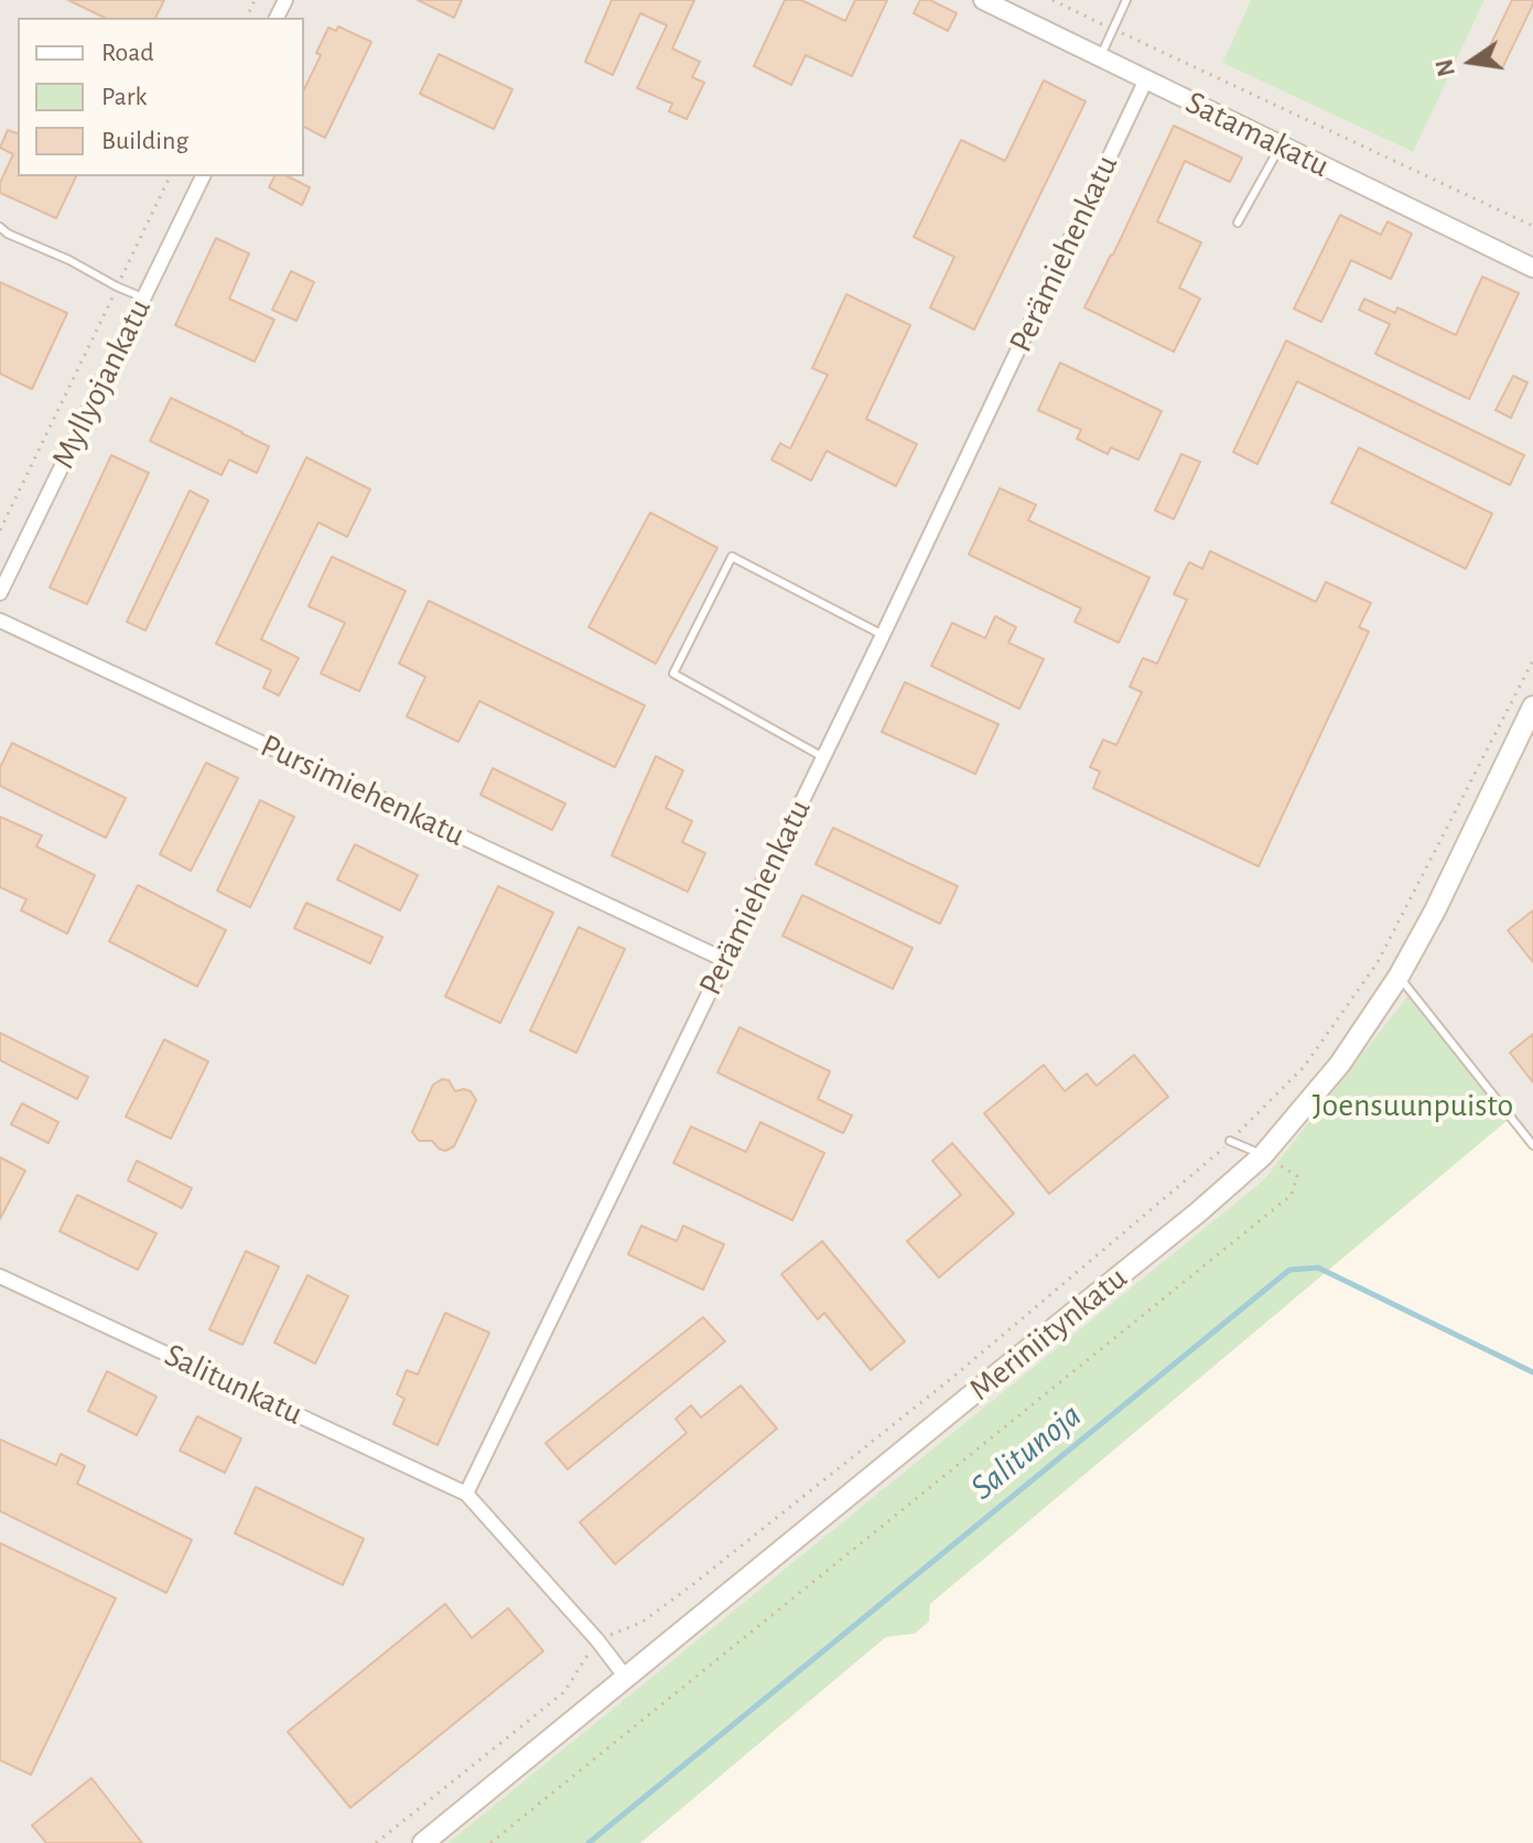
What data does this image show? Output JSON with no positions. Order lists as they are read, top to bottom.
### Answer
{
  "streets": {
    "main road": ["Meriniitynkatu"],
    "street": [
      "Satamakatu",
      "Perämiehenkatu",
      "Myllyojankatu",
      "Pursimiehenkatu",
      "Salitunkatu"
    ]
  },
  "crossings": [
    ["Satamakatu", "Perämiehenkatu"],
    ["Perämiehenkatu", "Pursimiehenkatu"],
    ["Perämiehenkatu", "Salitunkatu"]
  ],
  "water": ["Salitunoja"],
  "parks": ["Joensuunpuisto"],
  "legend": ["Road", "Park", "Building"],
  "north": "left"
}
